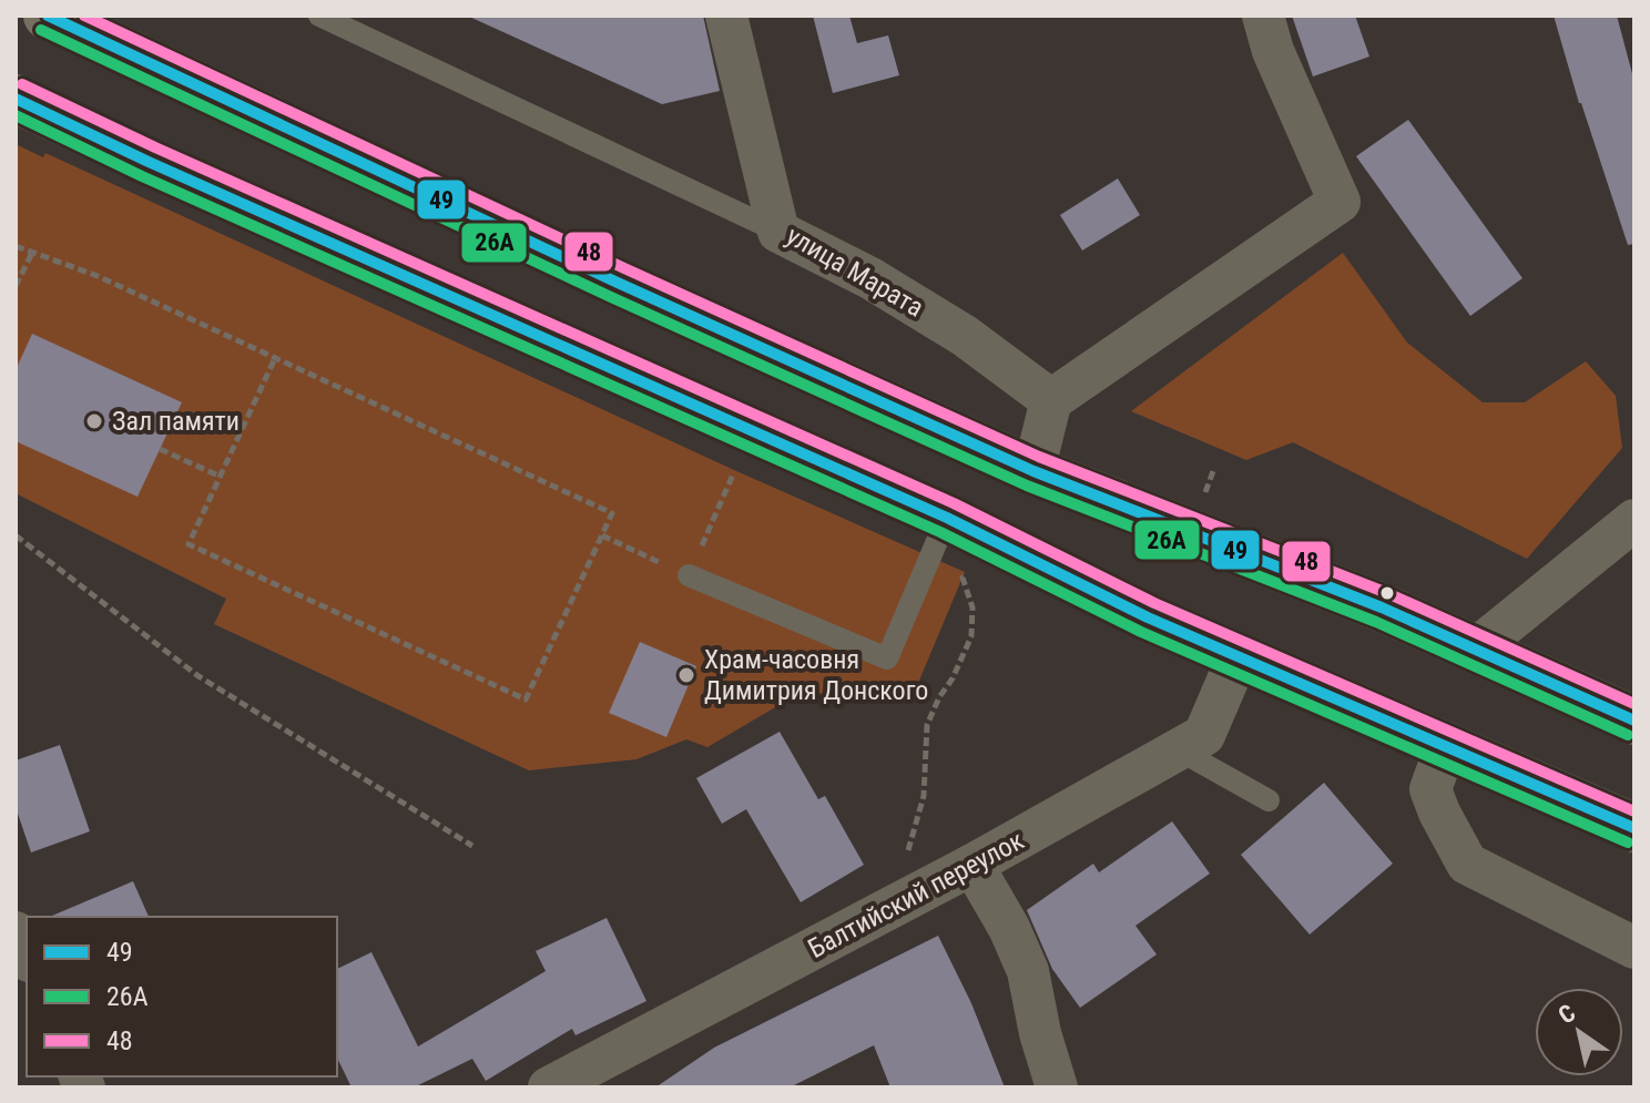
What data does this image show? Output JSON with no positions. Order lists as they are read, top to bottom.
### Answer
{
  "streets": {
    "street": ["улица Марата", "Балтийский переулок"]
  },
  "places": ["Зал памяти", "Храм-часовня Димитрия Донского"],
  "lines": ["transit line 49", "transit line 48", "transit line 26А"],
  "legend": ["49", "26А", "48"],
  "north": "top left"
}
